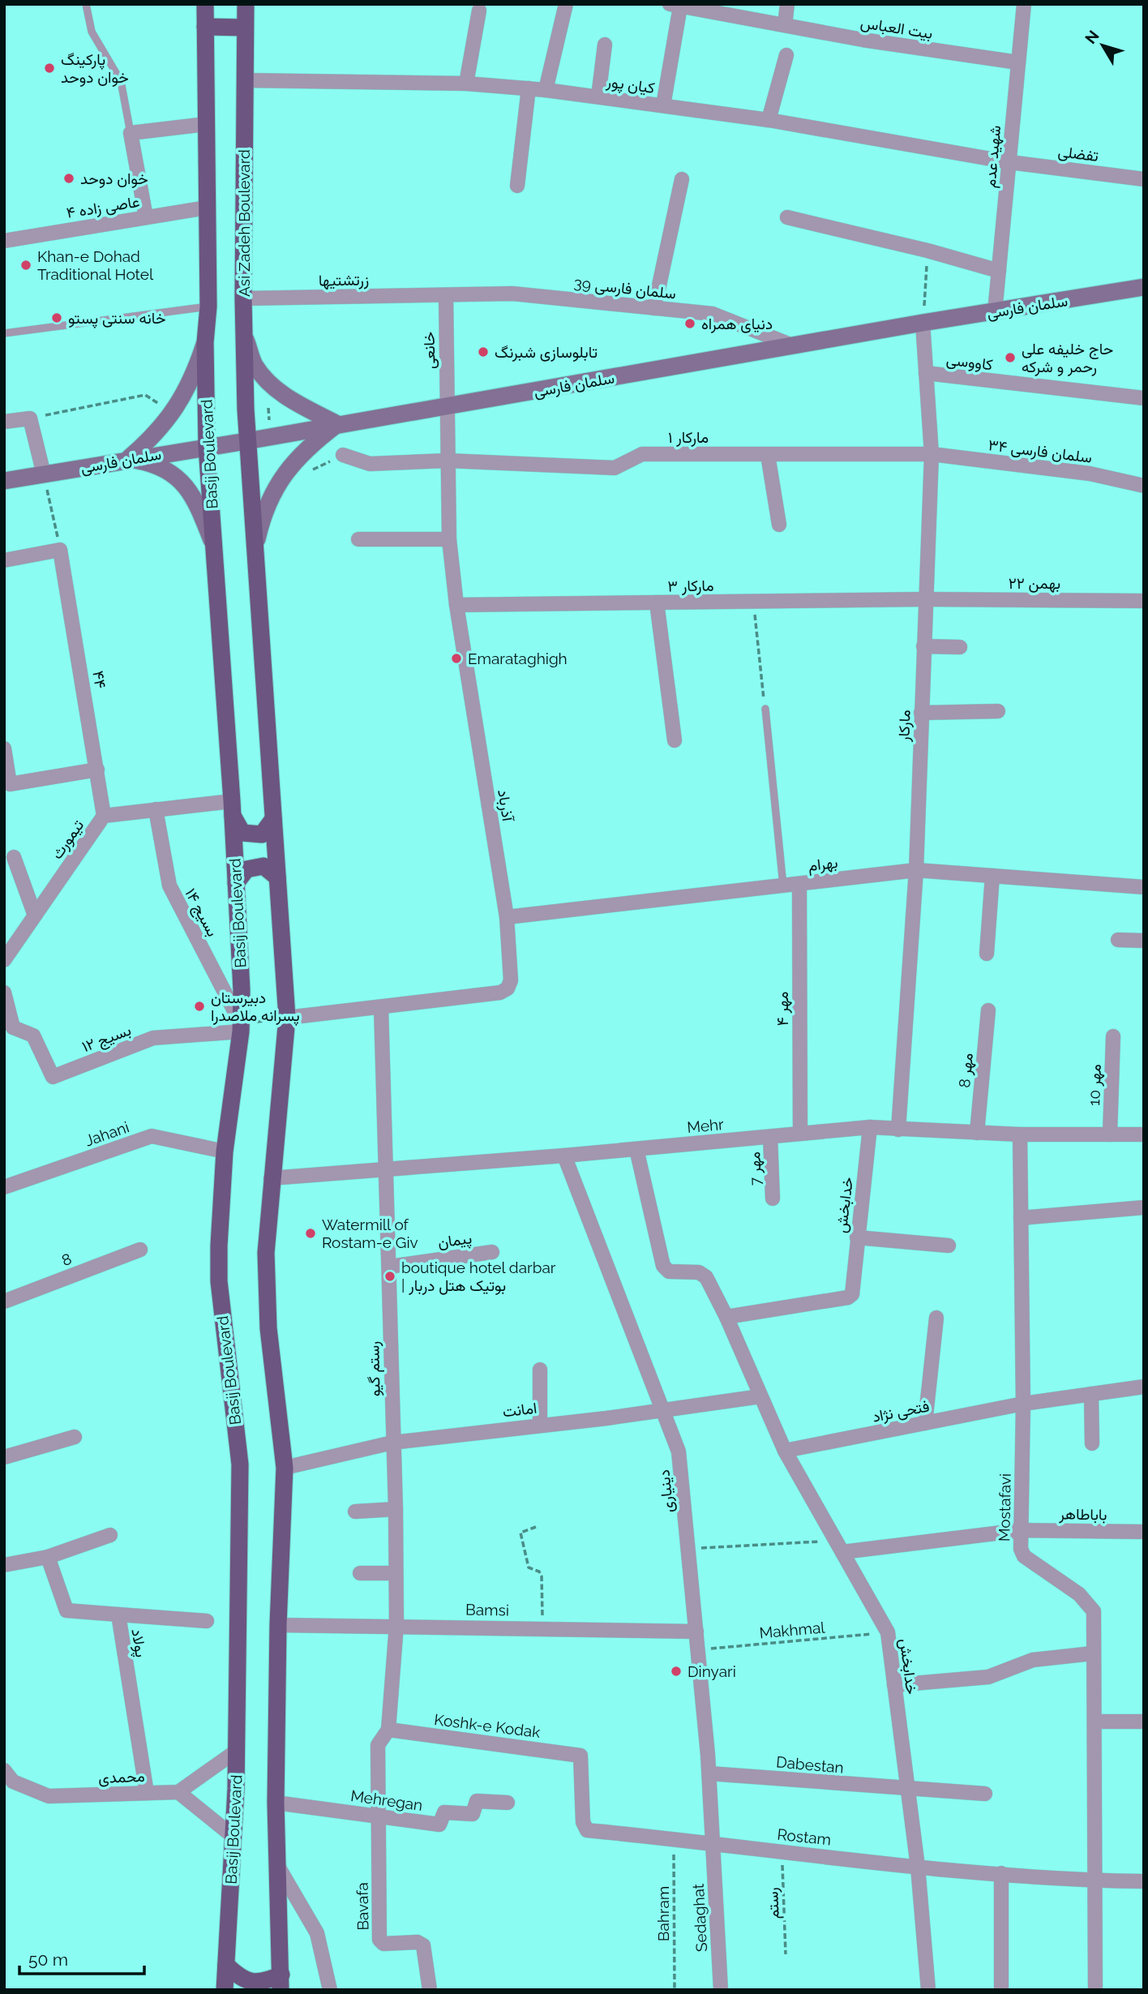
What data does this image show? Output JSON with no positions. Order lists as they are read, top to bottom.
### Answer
{
  "streets": {
    "main road": ["Asi Zadeh Boulevard", "سلمان فارسی", "Basij Boulevard"],
    "street": [
      "بیت العباس",
      "کیان پور",
      "تفضلی",
      "شهید عدم",
      "عاصی زاده ۴",
      "زرتشتیها",
      "سلمان فارسی 39",
      "خانعی",
      "کاووسی",
      "مارکار ۱",
      "سلمان فارسی ۳۴",
      "۲۲ بهمن",
      "مارکار ۳",
      "۴۴",
      "مارکار",
      "آذرباد",
      "تیمورث",
      "بهرام",
      "بسیج ۱۴",
      "مهر ۴",
      "بسیج ۱۲",
      "مهر 8",
      "مهر 10",
      "Mehr",
      "Jahani",
      "مهر 7",
      "خدابخش",
      "پیمان",
      "8",
      "رستم گیو",
      "امانت",
      "فتحی نژاد",
      "دینیاری",
      "Mostafavi",
      "باباطاهر",
      "Bamsi",
      "پولاد",
      "Koshk-e Kodak",
      "Dabestan",
      "محمدی",
      "Mehregan",
      "Rostam",
      "Bavafa",
      "Sedaghat"
    ],
    "path": ["Makhmal", "رستم", "Bahram"]
  },
  "crossings": [
    ["بیت العباس", "شهید عدم"],
    ["کیان پور", "تفضلی"],
    ["کیان پور", "شهید عدم"],
    ["کیان پور", "Asi Zadeh Boulevard"],
    ["تفضلی", "شهید عدم"],
    ["شهید عدم", "سلمان فارسی"],
    ["عاصی زاده ۴", "Basij Boulevard"],
    ["Asi Zadeh Boulevard", "زرتشتیها"],
    ["Asi Zadeh Boulevard", "سلمان فارسی"],
    ["زرتشتیها", "سلمان فارسی 39"],
    ["زرتشتیها", "خانعی"],
    ["سلمان فارسی 39", "سلمان فارسی"],
    ["سلمان فارسی 39", "خانعی"],
    ["سلمان فارسی", "خانعی"],
    ["سلمان فارسی", "Basij Boulevard"],
    ["سلمان فارسی", "مارکار"],
    ["سلمان فارسی", "آذرباد"],
    ["خانعی", "آذرباد"],
    ["کاووسی", "مارکار"],
    ["مارکار ۱", "سلمان فارسی ۳۴"],
    ["مارکار ۱", "مارکار"],
    ["مارکار ۱", "آذرباد"],
    ["سلمان فارسی ۳۴", "مارکار"],
    ["Basij Boulevard", "تیمورث"],
    ["Basij Boulevard", "بسیج ۱۴"],
    ["Basij Boulevard", "بسیج ۱۲"],
    ["Basij Boulevard", "Jahani"],
    ["۲۲ بهمن", "مارکار ۳"],
    ["۲۲ بهمن", "مارکار"],
    ["مارکار ۳", "مارکار"],
    ["مارکار ۳", "آذرباد"],
    ["۴۴", "تیمورث"],
    ["مارکار", "بهرام"],
    ["مارکار", "Mehr"],
    ["آذرباد", "بهرام"],
    ["آذرباد", "رستم گیو"],
    ["تیمورث", "بسیج ۱۴"],
    ["بهرام", "مهر ۴"],
    ["بسیج ۱۴", "بسیج ۱۲"],
    ["مهر ۴", "Mehr"],
    ["مهر 8", "Mehr"],
    ["مهر 10", "Mehr"],
    ["Mehr", "مهر 7"],
    ["Mehr", "خدابخش"],
    ["Mehr", "رستم گیو"],
    ["Mehr", "دینیاری"],
    ["Mehr", "Mostafavi"],
    ["خدابخش", "امانت"],
    ["خدابخش", "فتحی نژاد"],
    ["خدابخش", "باباطاهر"],
    ["خدابخش", "Makhmal"],
    ["خدابخش", "Dabestan"],
    ["خدابخش", "Rostam"],
    ["پیمان", "رستم گیو"],
    ["رستم گیو", "امانت"],
    ["رستم گیو", "Bamsi"],
    ["رستم گیو", "Koshk-e Kodak"],
    ["امانت", "دینیاری"],
    ["فتحی نژاد", "Mostafavi"],
    ["دینیاری", "Bamsi"],
    ["دینیاری", "Makhmal"],
    ["دینیاری", "Dabestan"],
    ["دینیاری", "Rostam"],
    ["دینیاری", "Sedaghat"],
    ["Mostafavi", "باباطاهر"],
    ["Mostafavi", "Rostam"],
    ["پولاد", "محمدی"],
    ["Koshk-e Kodak", "Rostam"],
    ["Mehregan", "Bavafa"],
    ["Rostam", "رستم"],
    ["Rostam", "Bahram"],
    ["Rostam", "Sedaghat"]
  ],
  "places": [
    "پارکینگ خوان دوحد",
    "خوان دوحد",
    "Khan-e Dohad Traditional Hotel",
    "خانه سنتی پستو",
    "دنیای همراه",
    "تابلوسازی شبرنگ",
    "حاج خلیفه علی رحمر و شرکه",
    "Emarataghigh",
    "دبیرستان پسرانه ملاصدرا",
    "Watermill of Rostam-e Giv",
    "boutique hotel darbar | بوتیک هتل دربار",
    "Dinyari"
  ],
  "scale_bar": "50 m",
  "north": "top left"
}
